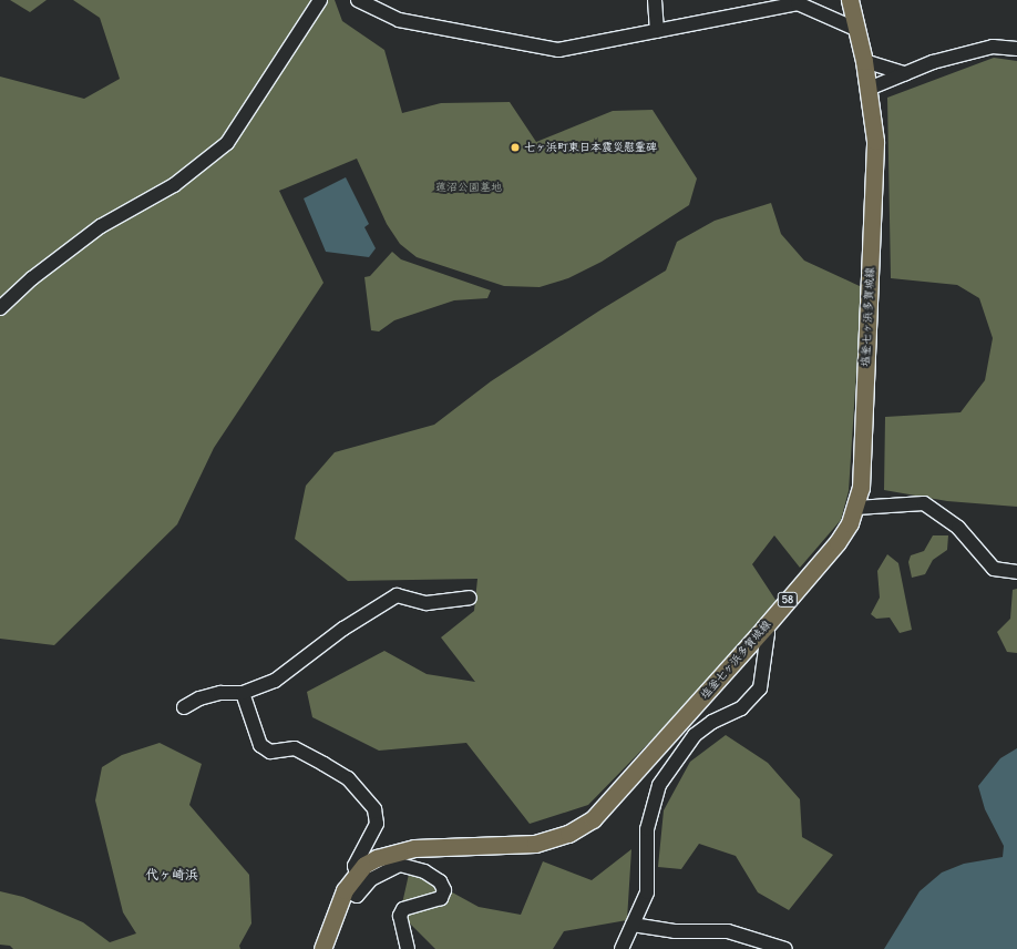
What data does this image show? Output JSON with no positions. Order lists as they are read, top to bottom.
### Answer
{
  "streets": {
    "main road": ["塩釜七ヶ浜多賀城線", "58"]
  },
  "districts": ["代ヶ崎浜"],
  "parks": ["蓮沼公園墓地"],
  "places": ["七ヶ浜町東日本震災慰霊碑"]
}
